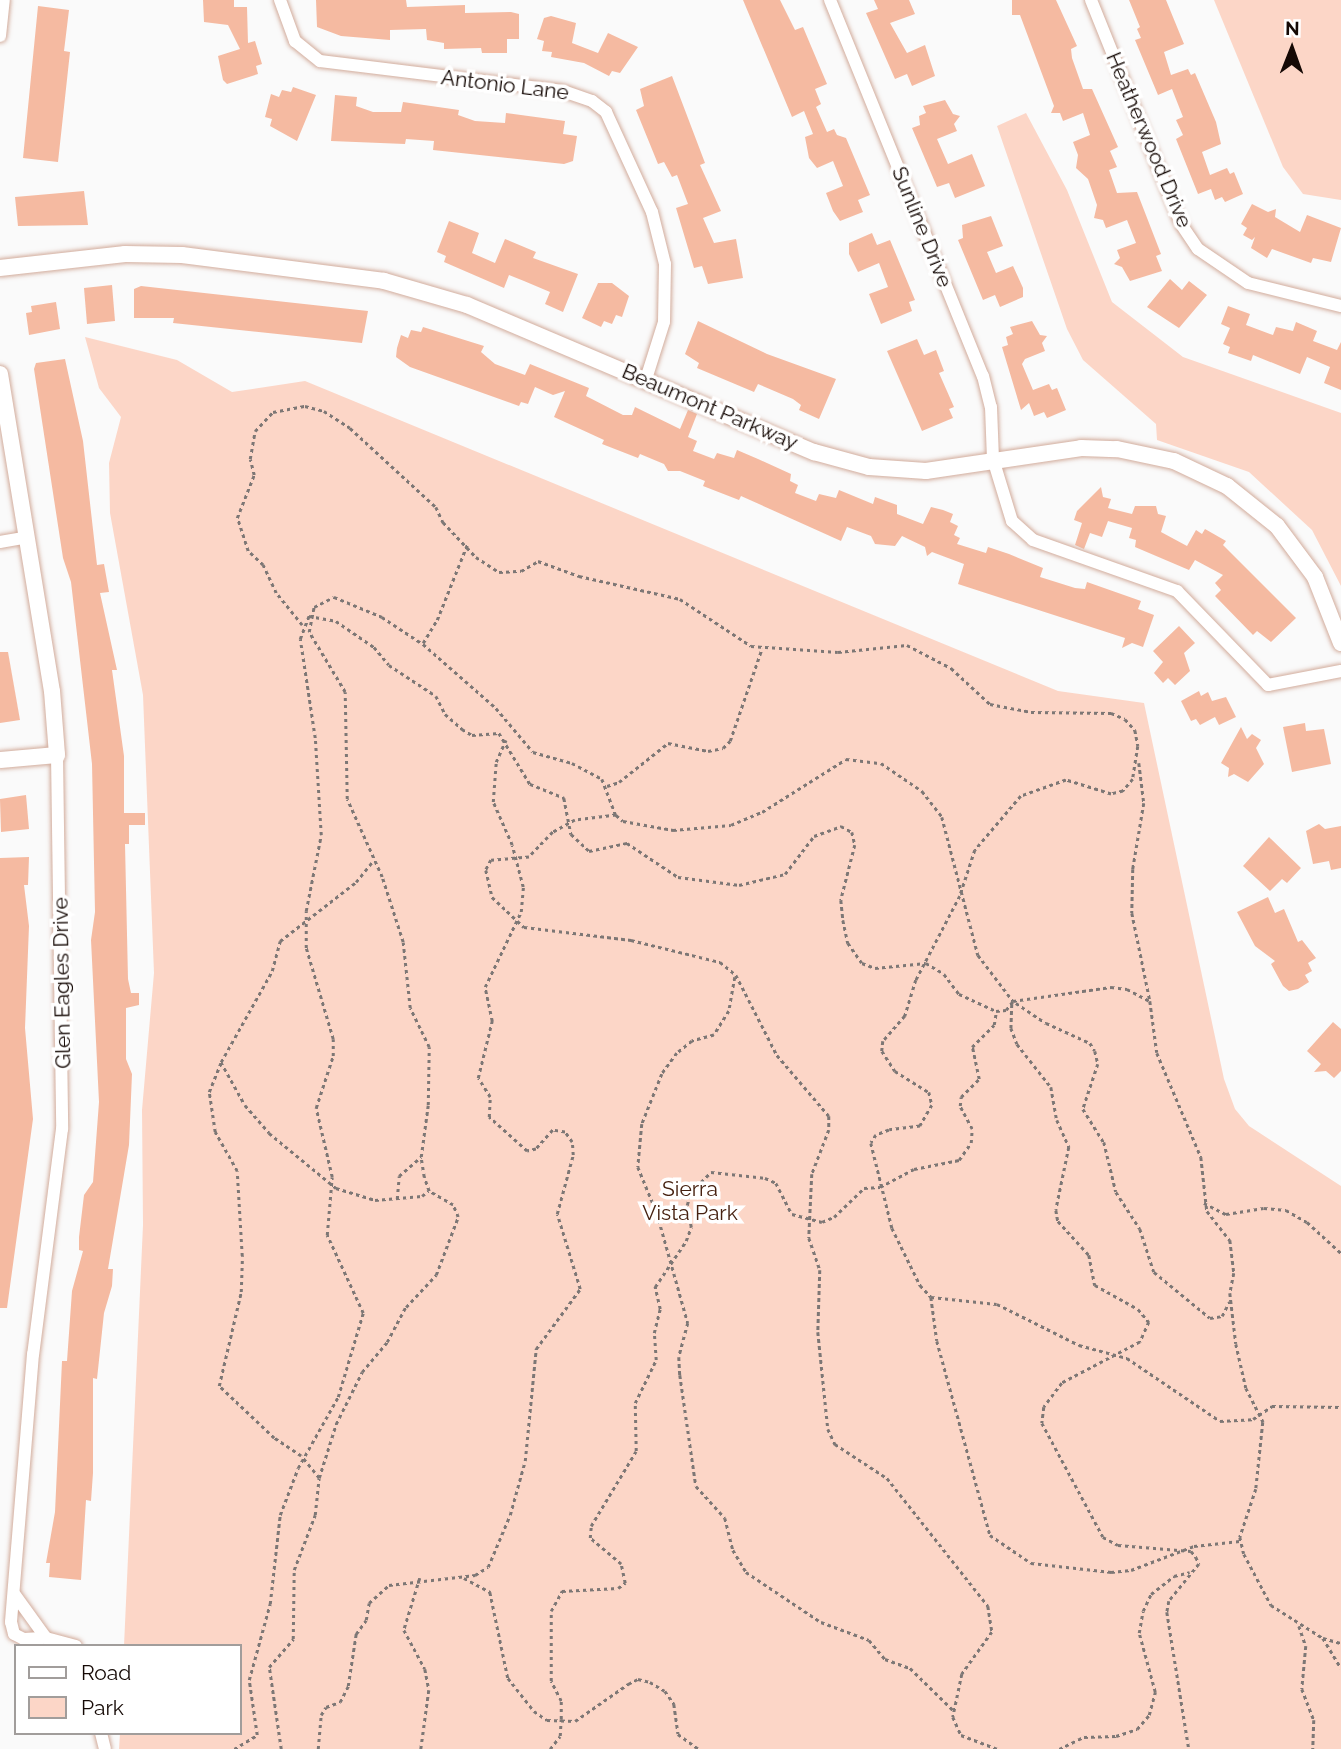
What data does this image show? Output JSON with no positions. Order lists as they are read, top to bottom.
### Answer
{
  "streets": {
    "street": [
      "Antonio Lane",
      "Heatherwood Drive",
      "Sunline Drive",
      "Beaumont Parkway",
      "Glen Eagles Drive"
    ]
  },
  "crossings": [
    ["Antonio Lane", "Beaumont Parkway"],
    ["Sunline Drive", "Beaumont Parkway"]
  ],
  "parks": ["Sierra Vista Park"],
  "legend": ["Road", "Park"],
  "north": "top"
}
